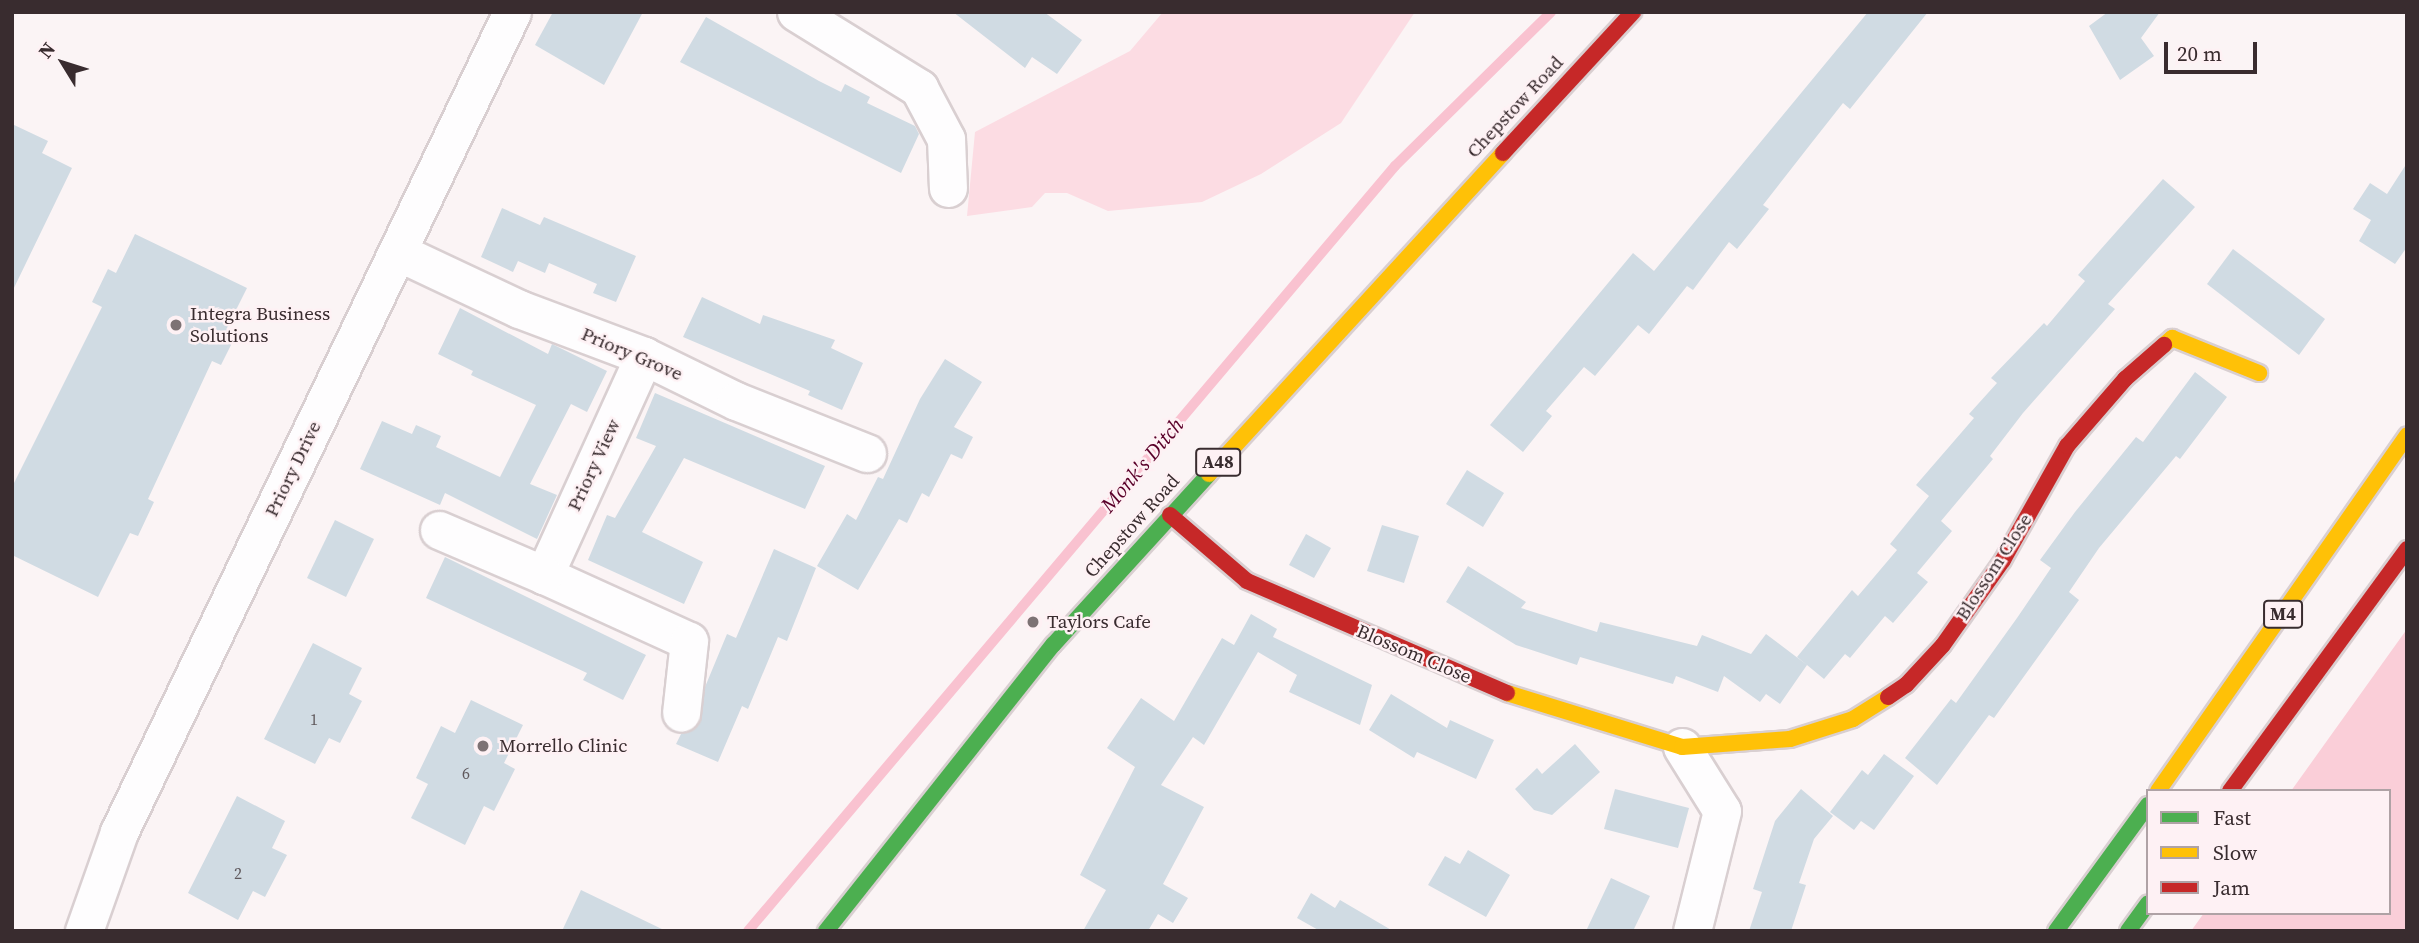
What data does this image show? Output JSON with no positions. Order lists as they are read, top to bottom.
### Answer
{
  "streets": {
    "main road": [
      "Chepstow Road",
      "A48",
      "Blossom Close",
      "M4"
    ],
    "street": ["Priory Grove", "Priory View", "Priory Drive"]
  },
  "crossings": [
    ["Chepstow Road", "Blossom Close"],
    ["Priory Grove", "Priory View"],
    ["Priory Grove", "Priory Drive"]
  ],
  "water": ["Monk's Ditch"],
  "places": ["Integra Business Solutions", "Taylors Cafe", "Morrello Clinic"],
  "house_numbers": ["1", "6", "2"],
  "legend": ["Fast", "Slow", "Jam"],
  "scale_bar": "20 m",
  "north": "top left"
}
